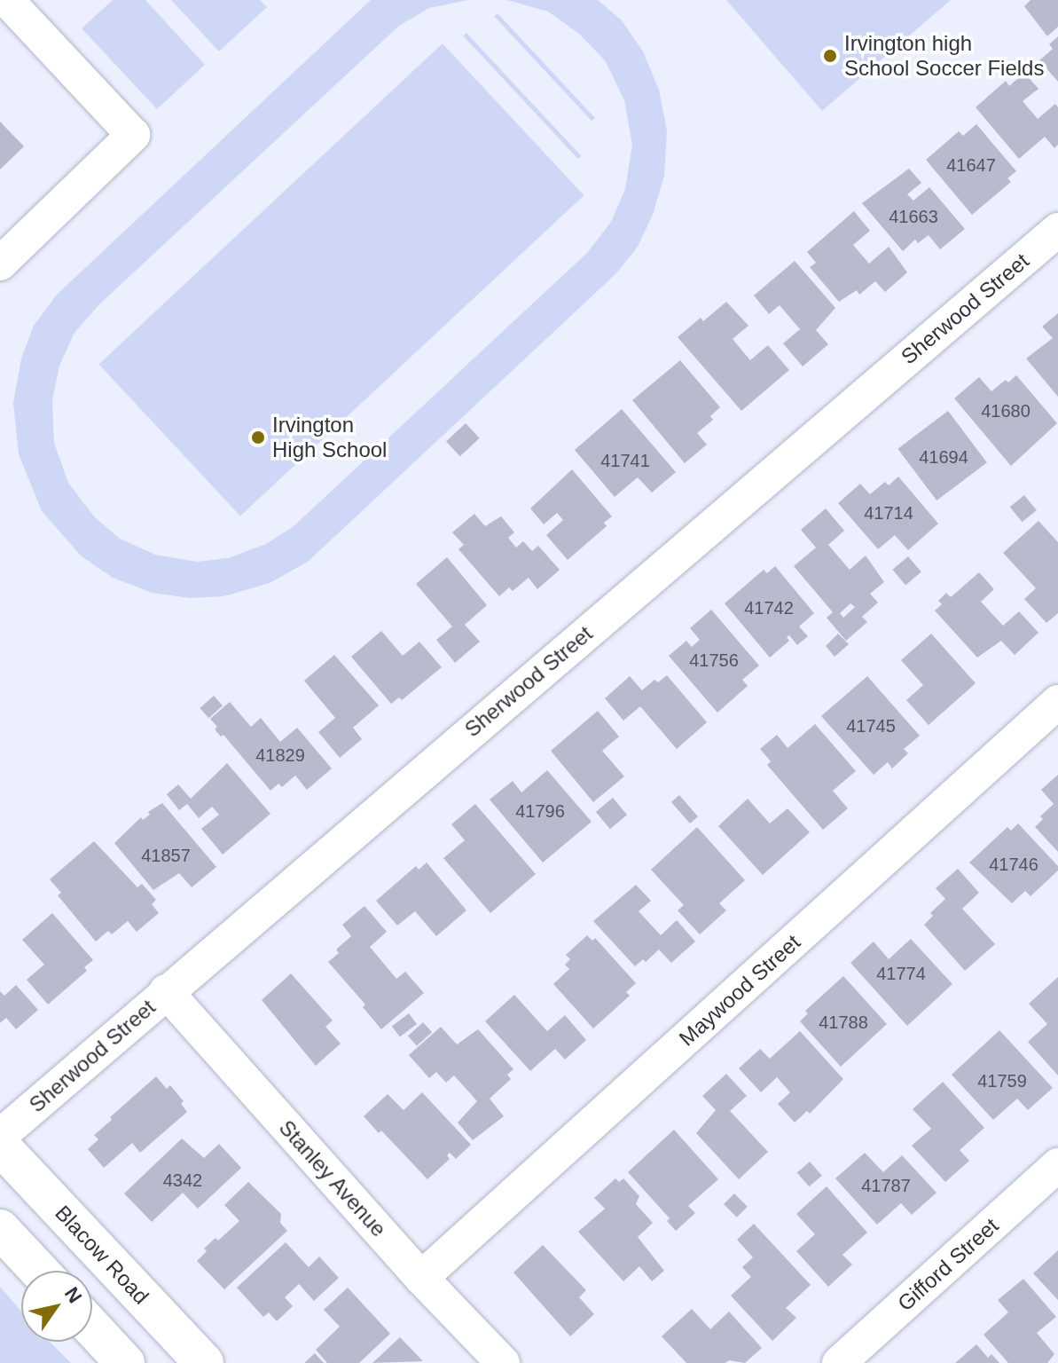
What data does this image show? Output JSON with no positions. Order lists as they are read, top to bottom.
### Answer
{
  "streets": {
    "main road": ["Blacow Road"],
    "street": [
      "Sherwood Street",
      "Maywood Street",
      "Stanley Avenue",
      "Gifford Street"
    ]
  },
  "crossings": [
    ["Sherwood Street", "Stanley Avenue"],
    ["Maywood Street", "Stanley Avenue"]
  ],
  "places": ["Irvington high School Soccer Fields", "Irvington High School"],
  "house_numbers": [
    "41647",
    "41663",
    "41680",
    "41694",
    "41741",
    "41714",
    "41742",
    "41756",
    "41745",
    "41829",
    "41796",
    "41857",
    "41746",
    "41774",
    "41788",
    "41759",
    "4342",
    "41787"
  ],
  "north": "top right"
}
